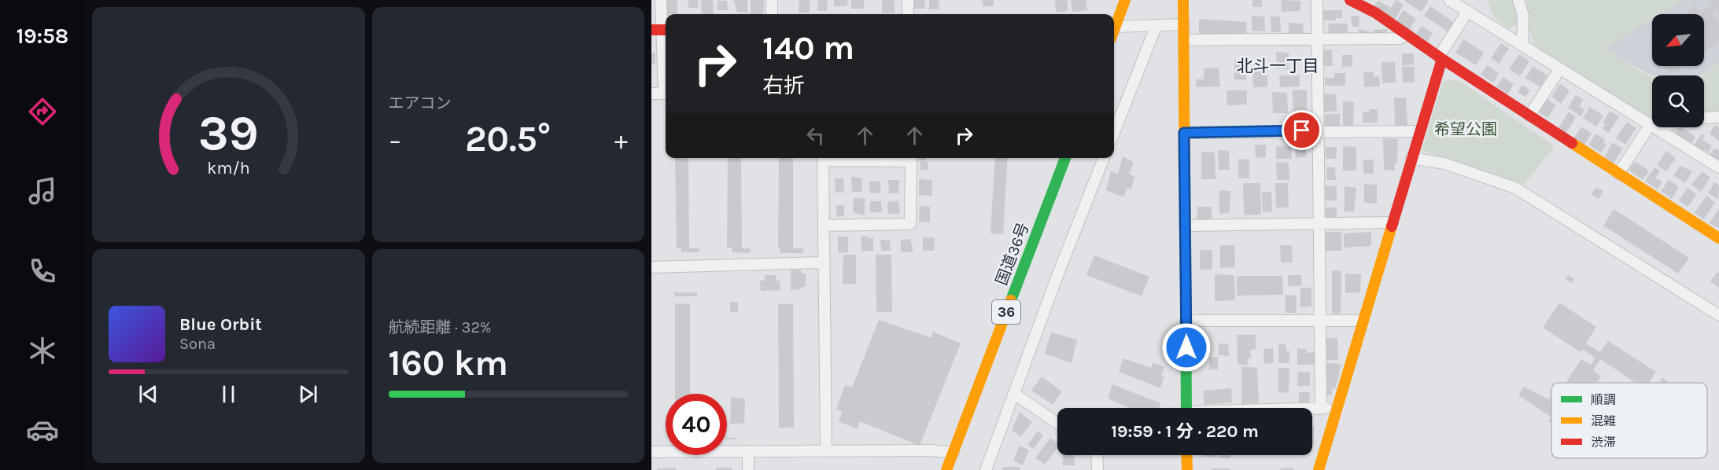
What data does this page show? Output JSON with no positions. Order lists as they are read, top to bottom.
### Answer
{
  "streets": {
    "main road": ["国道36号", "36"]
  },
  "districts": ["北斗一丁目"],
  "parks": ["希望公園"],
  "legend": ["順調", "混雑", "渋滞"],
  "north": "bottom left",
  "page": {
    "tabs": "19:58",
    "tile": [
      "エアコン",
      ["航続距離 · 32%", "160 km"]
    ],
    "turn": ["140 m", "右折"],
    "heat": ["−", "20.5°", "+"],
    "song": ["Blue Orbit", "Sona"],
    "limit": "40",
    "trip": "19:59 · 1 分 · 220 m",
    "gauge": ["39", "km/h"]
  }
}
